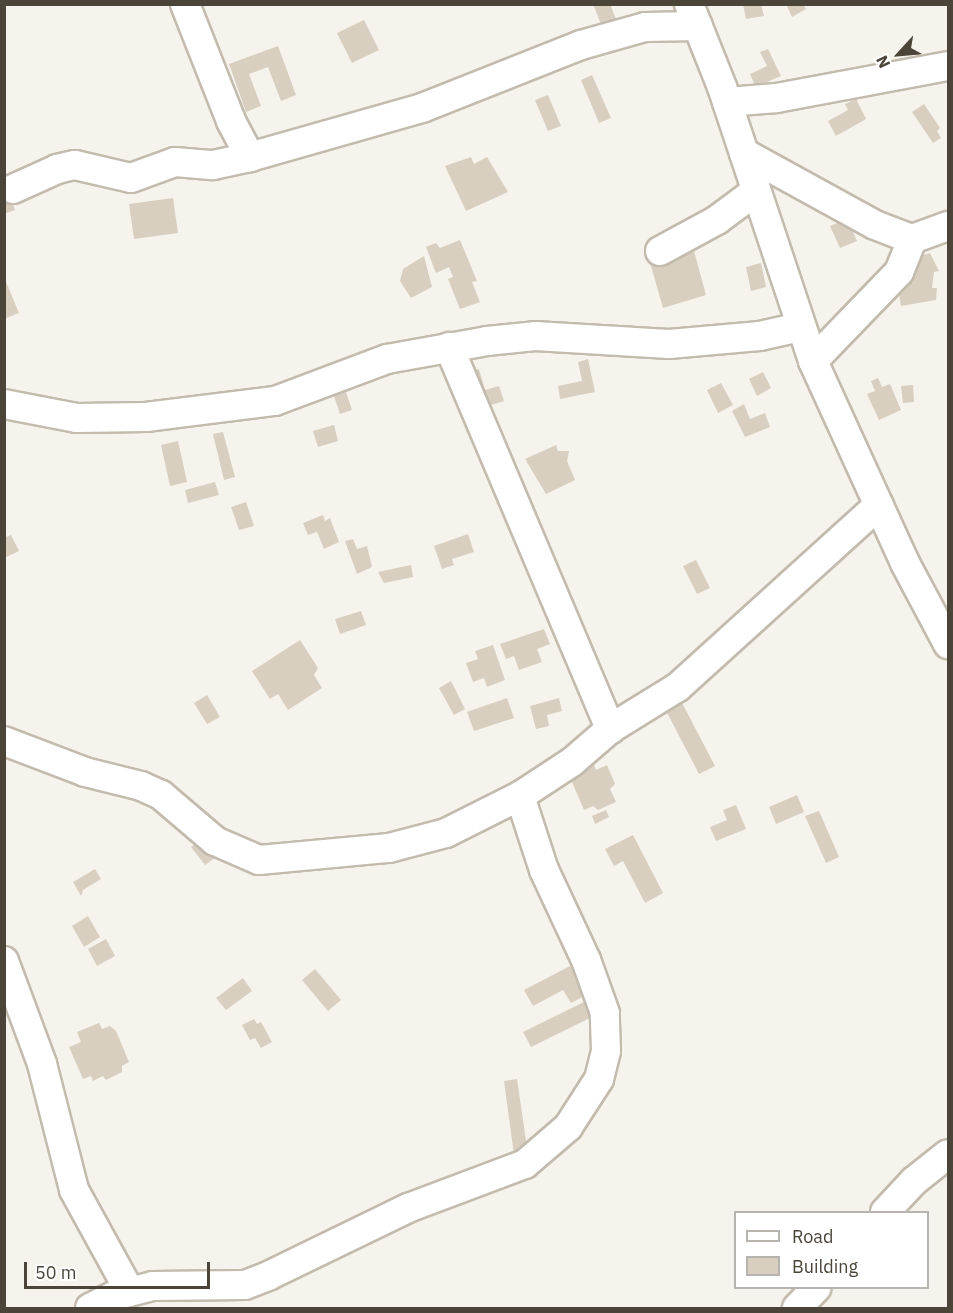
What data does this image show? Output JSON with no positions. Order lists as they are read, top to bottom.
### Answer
{
  "legend": ["Road", "Building"],
  "scale_bar": "50 m",
  "north": "bottom left"
}
